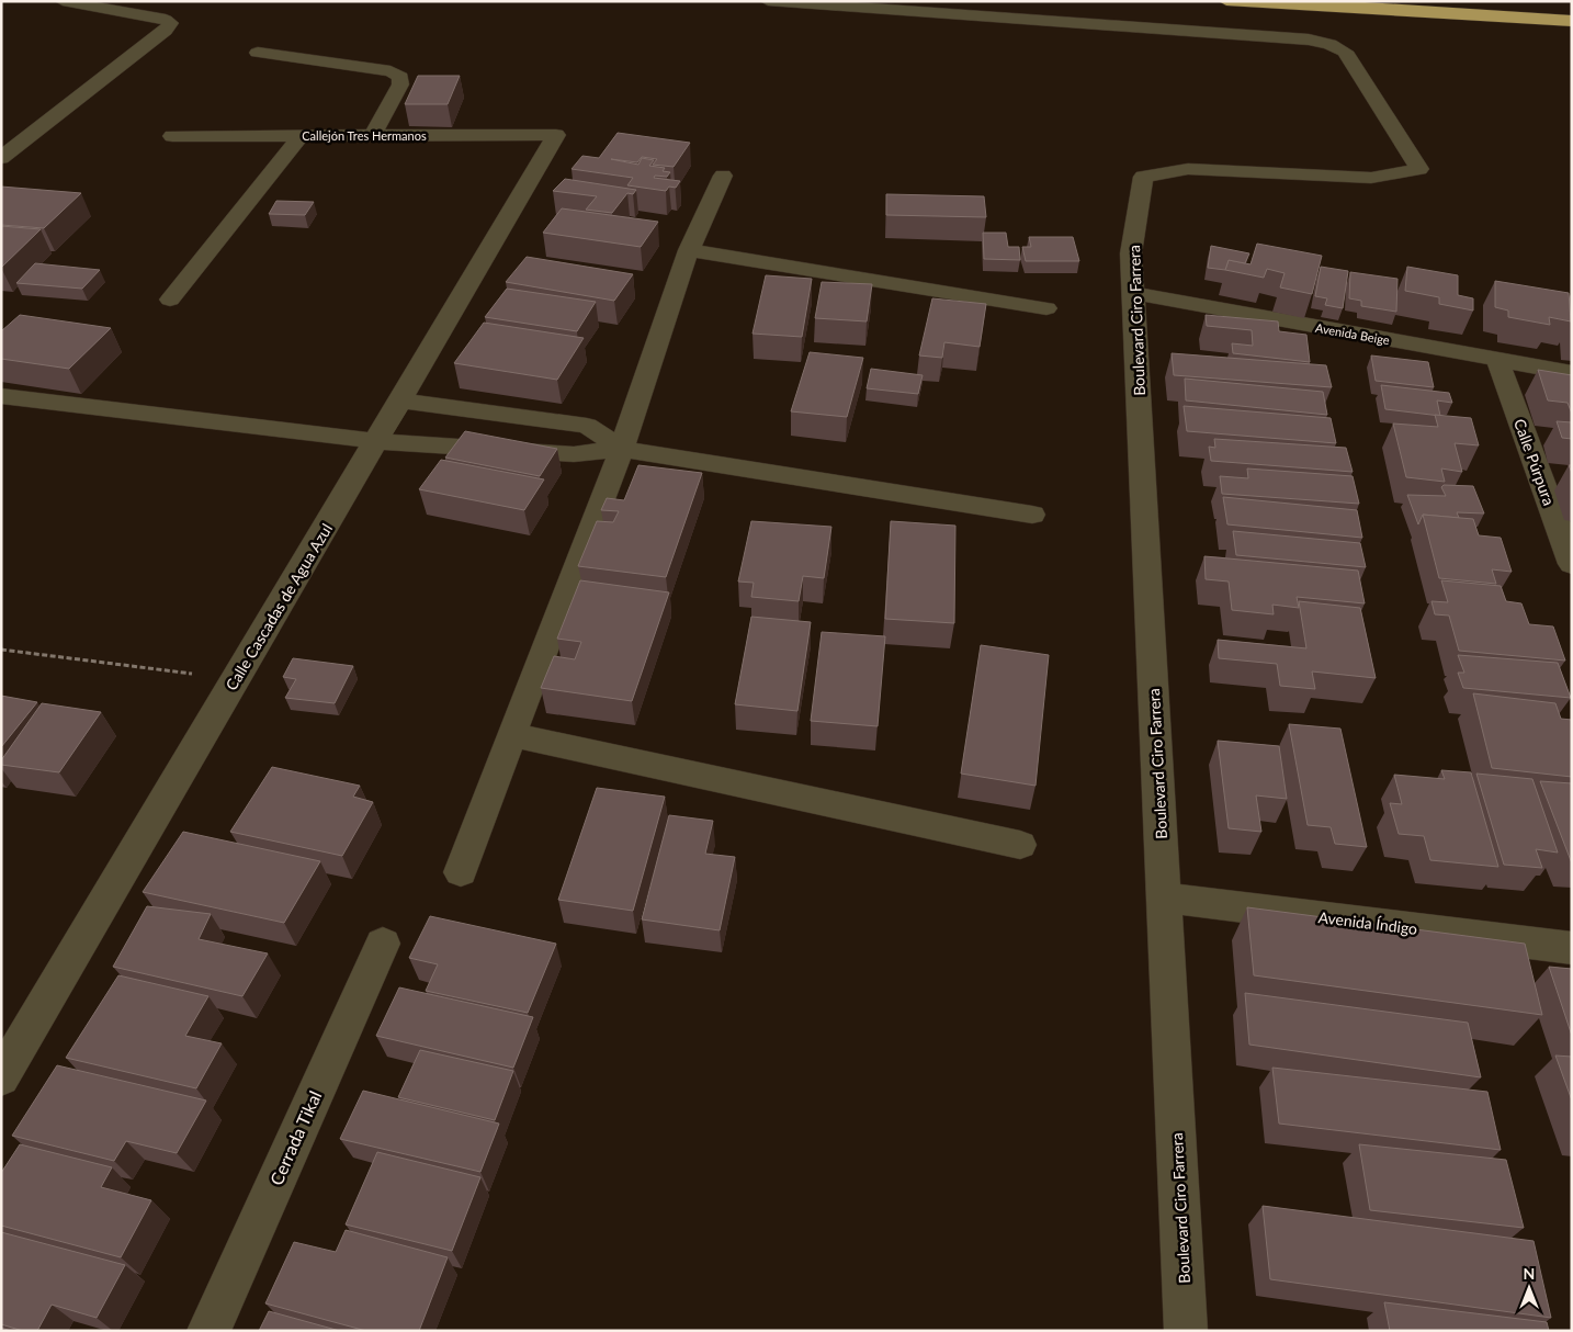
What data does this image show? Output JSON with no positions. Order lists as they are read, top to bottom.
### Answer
{
  "streets": {
    "street": [
      "Callejón Tres Hermanos",
      "Boulevard Ciro Farrera",
      "Avenida Beige",
      "Calle Púrpura",
      "Calle Cascadas de Agua Azul",
      "Avenida Índigo",
      "Cerrada Tikal"
    ]
  },
  "crossings": [
    ["Callejón Tres Hermanos", "Calle Cascadas de Agua Azul"],
    ["Boulevard Ciro Farrera", "Avenida Beige"],
    ["Boulevard Ciro Farrera", "Avenida Índigo"],
    ["Avenida Beige", "Calle Púrpura"]
  ],
  "north": "top"
}
